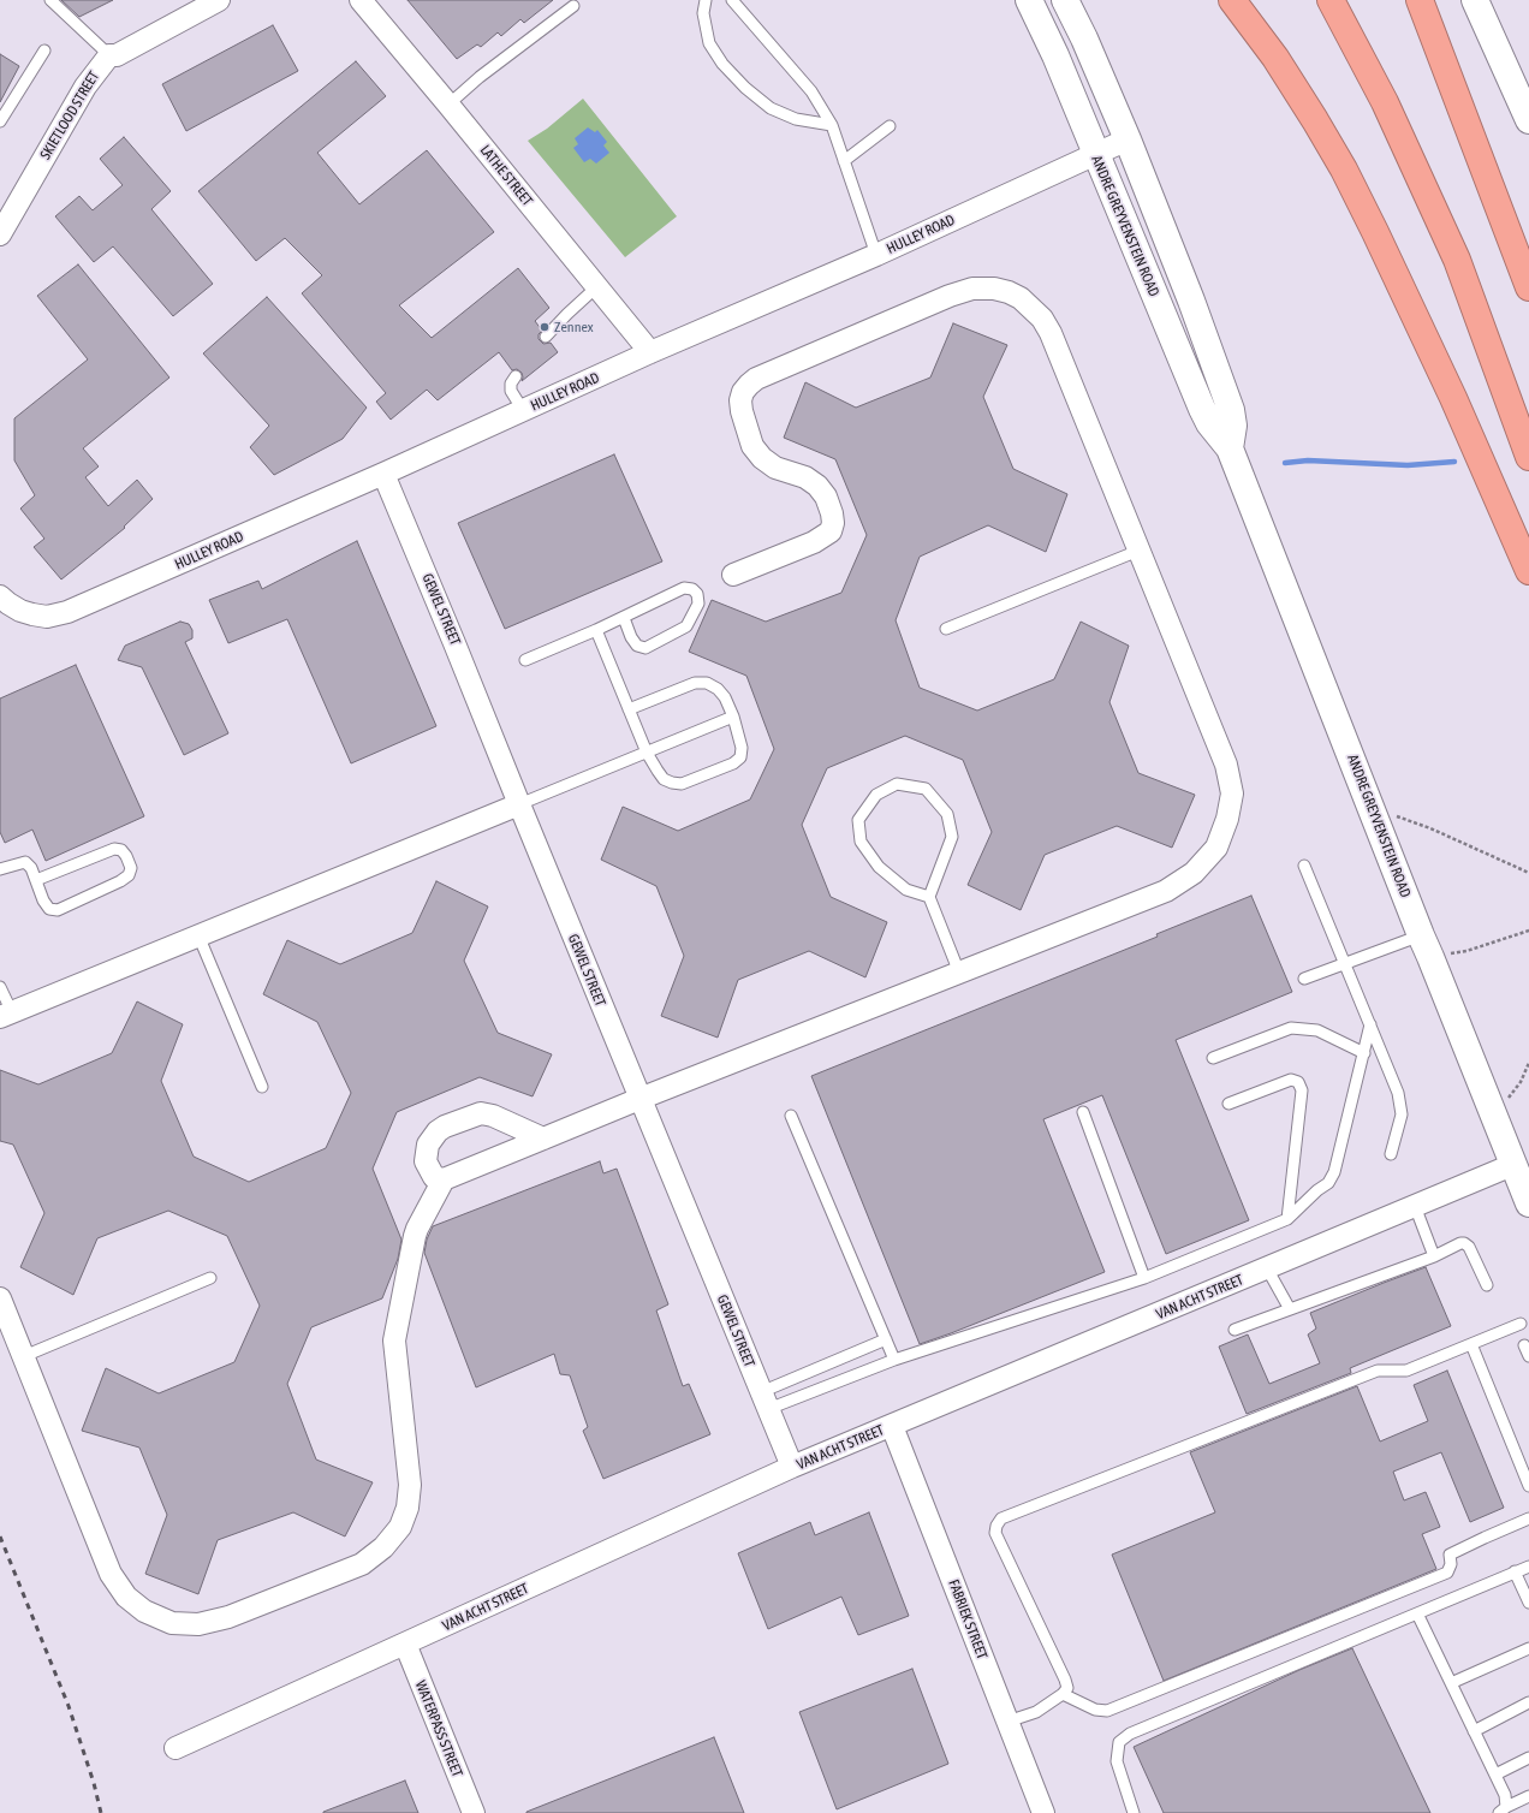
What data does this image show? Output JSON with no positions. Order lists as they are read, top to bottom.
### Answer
{
  "streets": {
    "main road": ["ANDRE GREYVENSTEIN ROAD"],
    "street": [
      "SKIETLOOD STREET",
      "LATHE STREET",
      "HULLEY ROAD",
      "GEWEL STREET",
      "VAN ACHT STREET",
      "FABRIEK STREET",
      "WATERPASS STREET"
    ]
  },
  "crossings": [
    ["LATHE STREET", "HULLEY ROAD"],
    ["ANDRE GREYVENSTEIN ROAD", "HULLEY ROAD"],
    ["ANDRE GREYVENSTEIN ROAD", "VAN ACHT STREET"],
    ["HULLEY ROAD", "GEWEL STREET"],
    ["GEWEL STREET", "VAN ACHT STREET"],
    ["VAN ACHT STREET", "FABRIEK STREET"],
    ["VAN ACHT STREET", "WATERPASS STREET"]
  ],
  "places": ["Zennex"]
}
